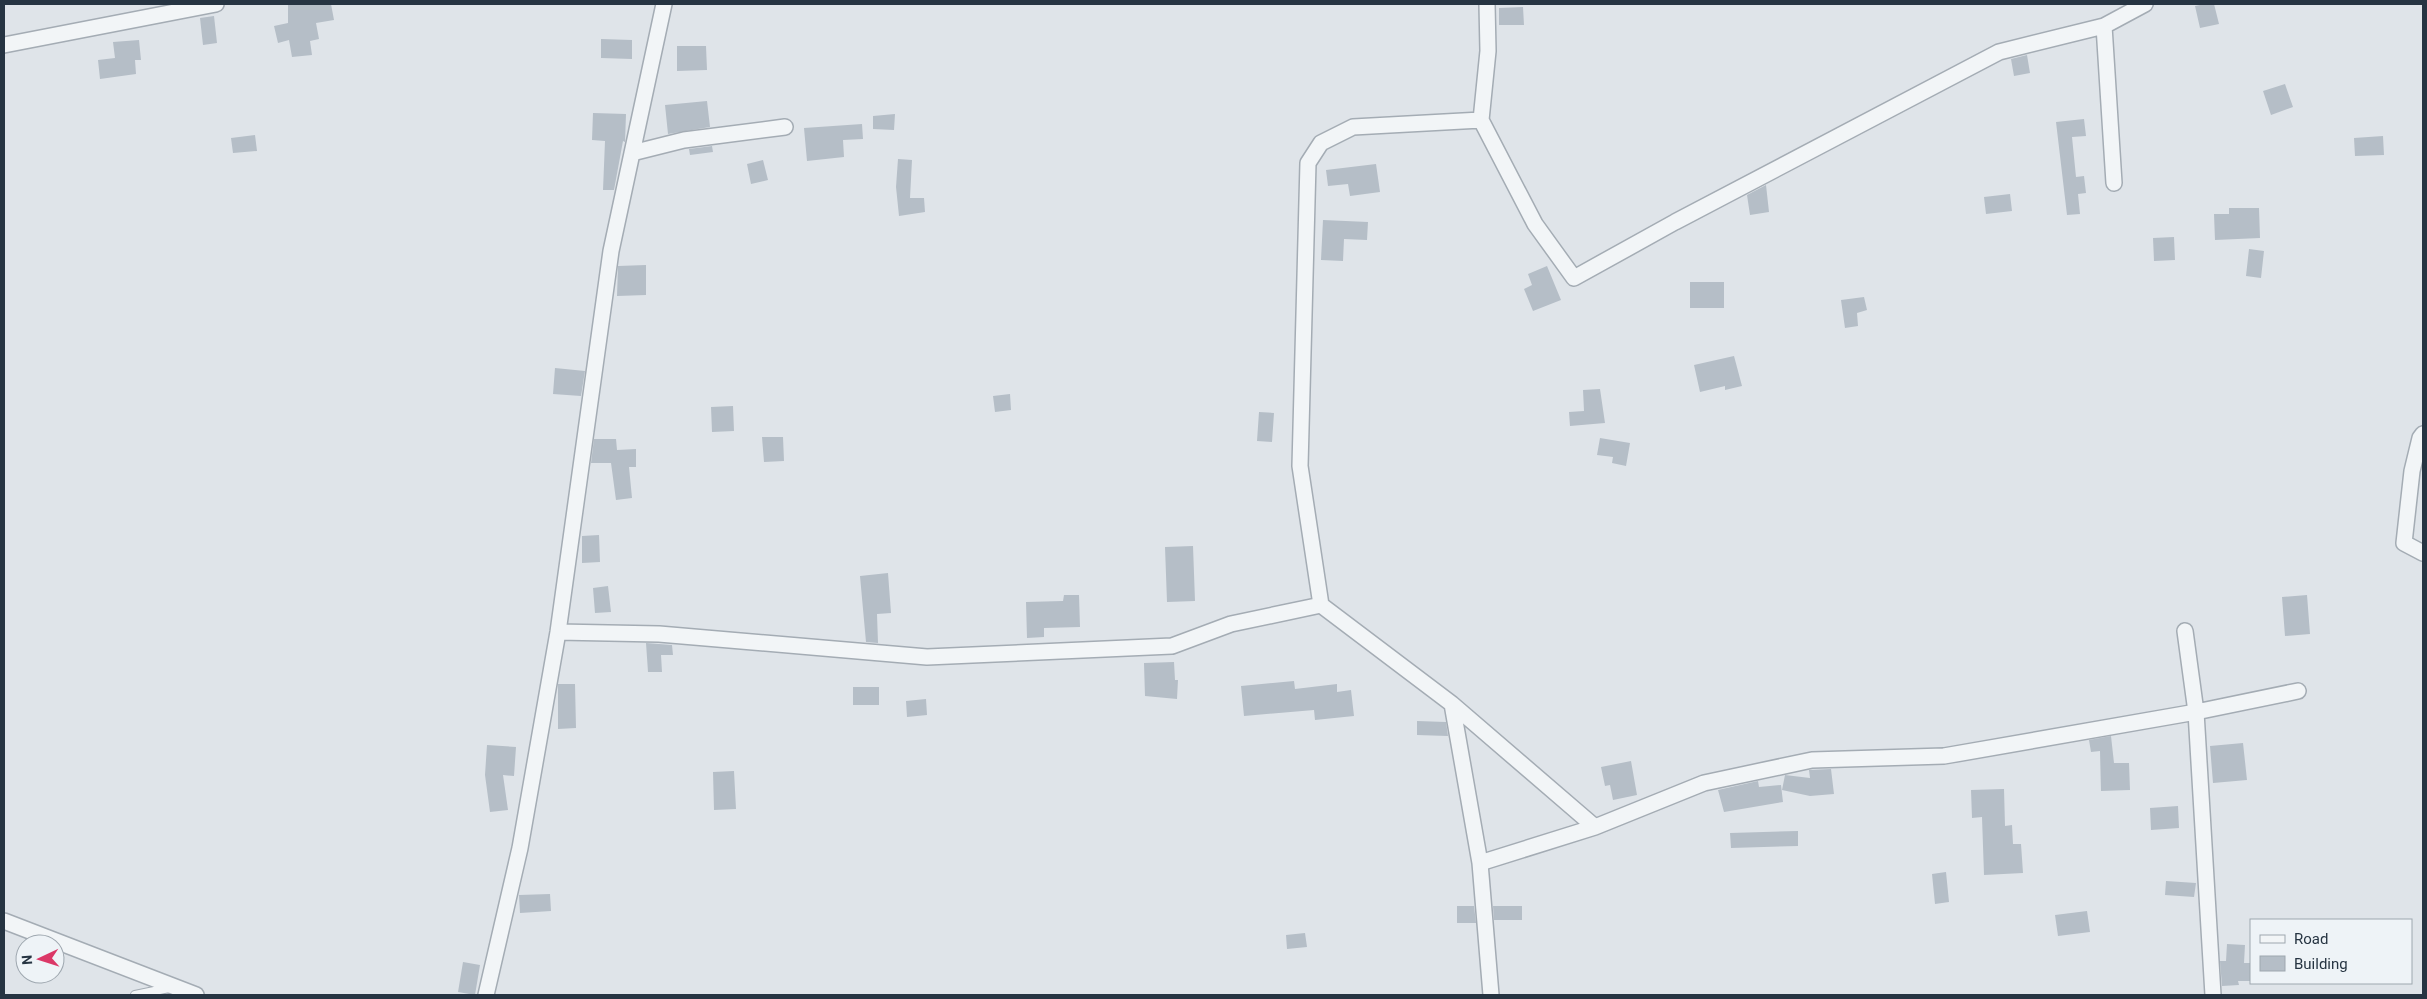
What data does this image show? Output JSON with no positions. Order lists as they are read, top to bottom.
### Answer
{
  "legend": ["Road", "Building"],
  "north": "left"
}
